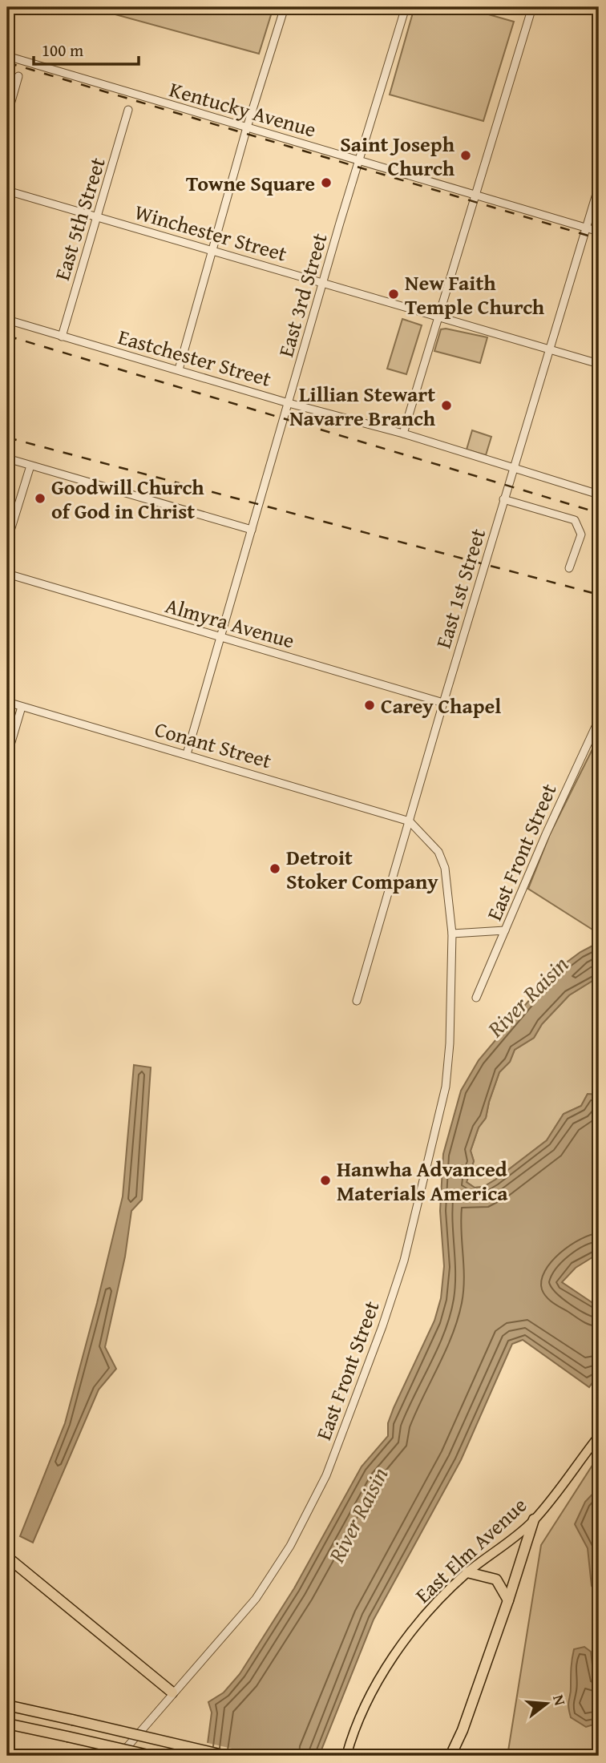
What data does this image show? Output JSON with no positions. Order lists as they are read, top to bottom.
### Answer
{
  "streets": {
    "main road": ["East Elm Avenue"],
    "street": [
      "Kentucky Avenue",
      "East 5th Street",
      "Winchester Street",
      "East 3rd Street",
      "Eastchester Street",
      "East 1st Street",
      "Almyra Avenue",
      "Conant Street",
      "East Front Street"
    ]
  },
  "crossings": [
    ["Kentucky Avenue", "East 3rd Street"],
    ["Kentucky Avenue", "East 1st Street"],
    ["East 5th Street", "Winchester Street"],
    ["East 5th Street", "Eastchester Street"],
    ["Winchester Street", "East 3rd Street"],
    ["Winchester Street", "East 1st Street"],
    ["East 3rd Street", "Eastchester Street"],
    ["East 3rd Street", "Almyra Avenue"],
    ["East 3rd Street", "Conant Street"],
    ["Eastchester Street", "East 1st Street"],
    ["East 1st Street", "Almyra Avenue"],
    ["East 1st Street", "Conant Street"],
    ["East 1st Street", "East Front Street"],
    ["Conant Street", "East Front Street"]
  ],
  "water": ["River Raisin"],
  "places": [
    "Saint Joseph Church",
    "Towne Square",
    "New Faith Temple Church",
    "Lillian Stewart Navarre Branch",
    "Goodwill Church of God in Christ",
    "Carey Chapel",
    "Detroit Stoker Company",
    "Hanwha Advanced Materials America"
  ],
  "scale_bar": "100 m",
  "north": "right"
}
